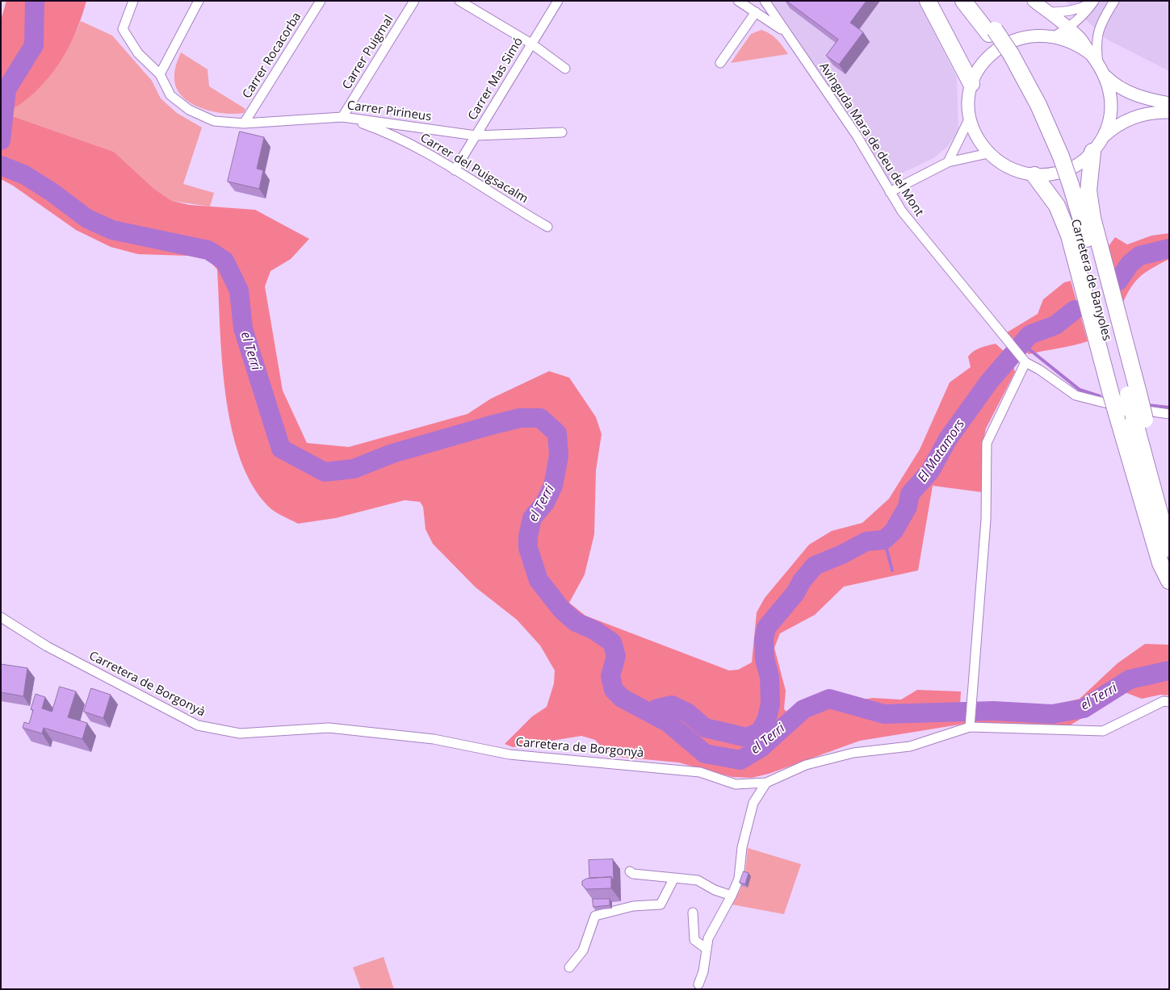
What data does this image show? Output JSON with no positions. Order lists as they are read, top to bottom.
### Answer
{
  "streets": {
    "street": [
      "Carrer Puigmal",
      "Carrer Rocacorba",
      "Carrer Mas Simó",
      "Carrer Pirineus",
      "Avinguda Mara de deu del Mont",
      "Carrer del Puigsacalm",
      "Carretera de Borgonyà"
    ]
  },
  "crossings": [
    ["Carrer Puigmal", "Carrer Pirineus"],
    ["Carrer Puigmal", "Carrer del Puigsacalm"],
    ["Carrer Rocacorba", "Carrer Pirineus"],
    ["Carrer Mas Simó", "Carrer Pirineus"],
    ["Carrer Mas Simó", "Carrer del Puigsacalm"],
    ["Carrer Pirineus", "Carrer del Puigsacalm"]
  ],
  "water": ["el Terri", "El Matamors"]
}
